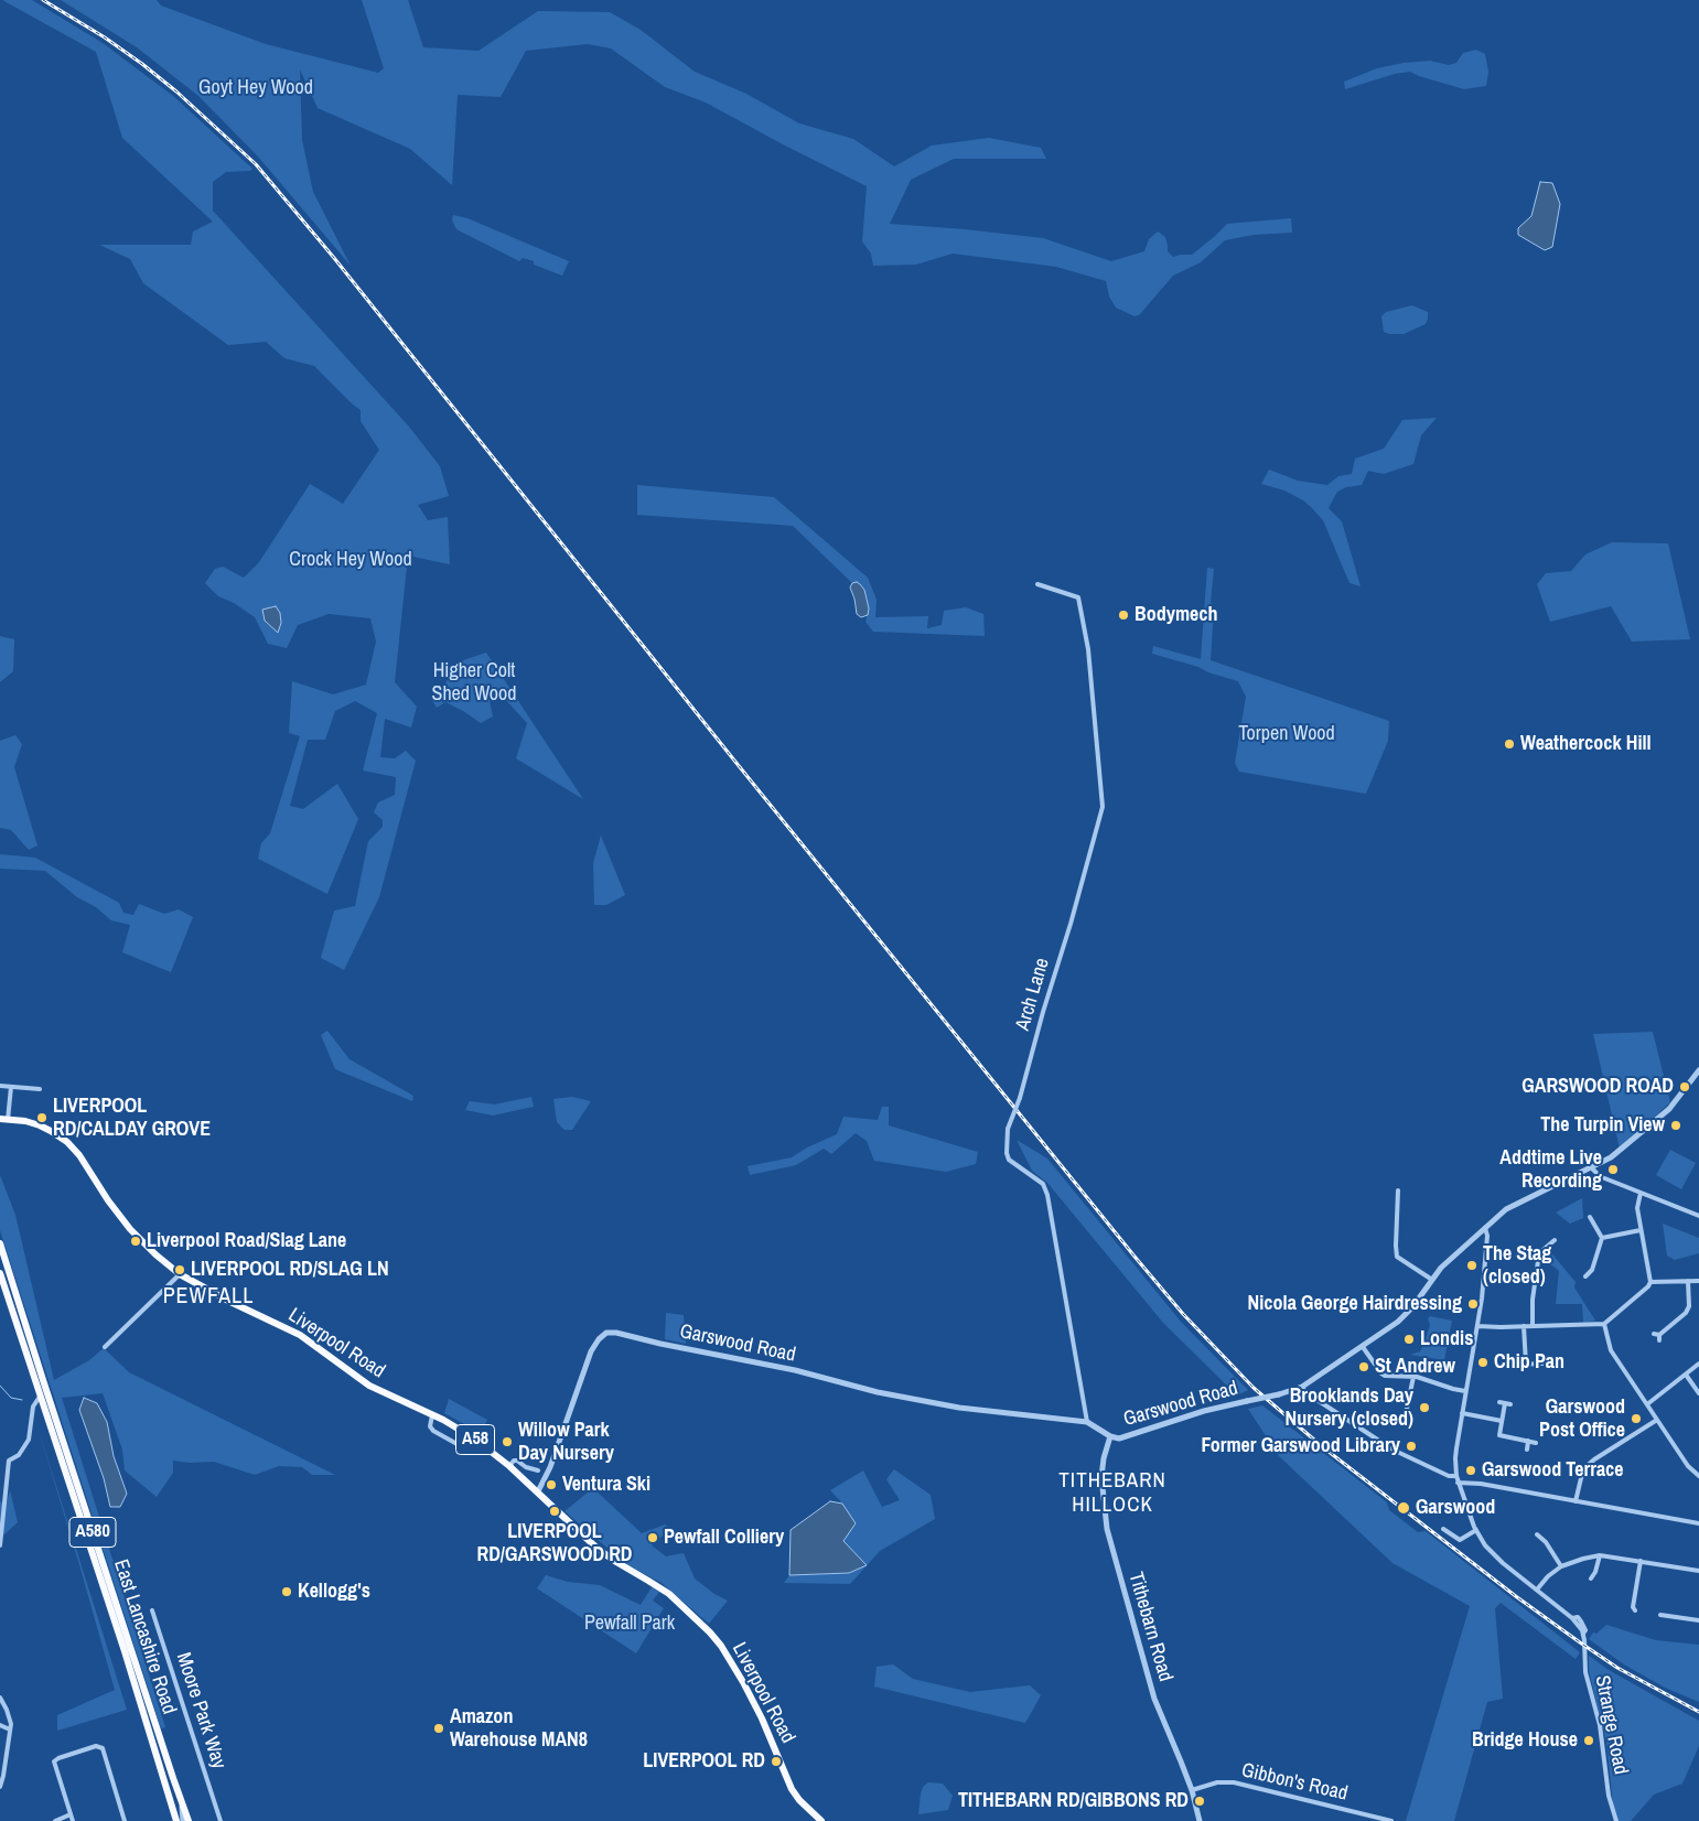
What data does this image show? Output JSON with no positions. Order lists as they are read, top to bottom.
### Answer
{
  "streets": {
    "highway": [
      "Liverpool Road",
      "A58",
      "A580",
      "East Lancashire Road"
    ],
    "street": [
      "Arch Lane",
      "Garswood Road",
      "Tithebarn Road",
      "Moore Park Way",
      "Strange Road",
      "Gibbon's Road"
    ]
  },
  "crossings": [
    ["Arch Lane", "Garswood Road"],
    ["Liverpool Road", "Garswood Road"],
    ["Garswood Road", "Tithebarn Road"],
    ["Garswood Road", "Strange Road"],
    ["Tithebarn Road", "Gibbon's Road"]
  ],
  "districts": ["PEWFALL", "TITHEBARN HILLOCK"],
  "parks": [
    "Goyt Hey Wood",
    "Crock Hey Wood",
    "Higher Colt Shed Wood",
    "Torpen Wood",
    "Pewfall Park"
  ],
  "places": [
    "Bodymech",
    "Weathercock Hill",
    "GARSWOOD ROAD",
    "LIVERPOOL RD/CALDAY GROVE",
    "The Turpin View",
    "Addtime Live Recording",
    "Liverpool Road/Slag Lane",
    "The Stag (closed)",
    "LIVERPOOL RD/SLAG LN",
    "Nicola George Hairdressing",
    "Londis",
    "Chip Pan",
    "St Andrew",
    "Brooklands Day Nursery (closed)",
    "Garswood Post Office",
    "Willow Park Day Nursery",
    "Former Garswood Library",
    "Garswood Terrace",
    "Ventura Ski",
    "Garswood",
    "LIVERPOOL RD/GARSWOOD RD",
    "Pewfall Colliery",
    "Kellogg's",
    "Amazon Warehouse MAN8",
    "Bridge House",
    "LIVERPOOL RD",
    "TITHEBARN RD/GIBBONS RD"
  ]
}
